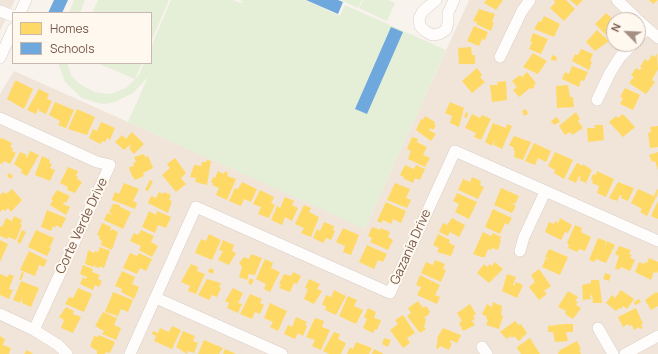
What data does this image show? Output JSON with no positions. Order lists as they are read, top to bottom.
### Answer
{
  "streets": {
    "street": ["Corte Verde Drive", "Gazania Drive"]
  },
  "legend": ["Homes", "Schools"],
  "north": "top left"
}
